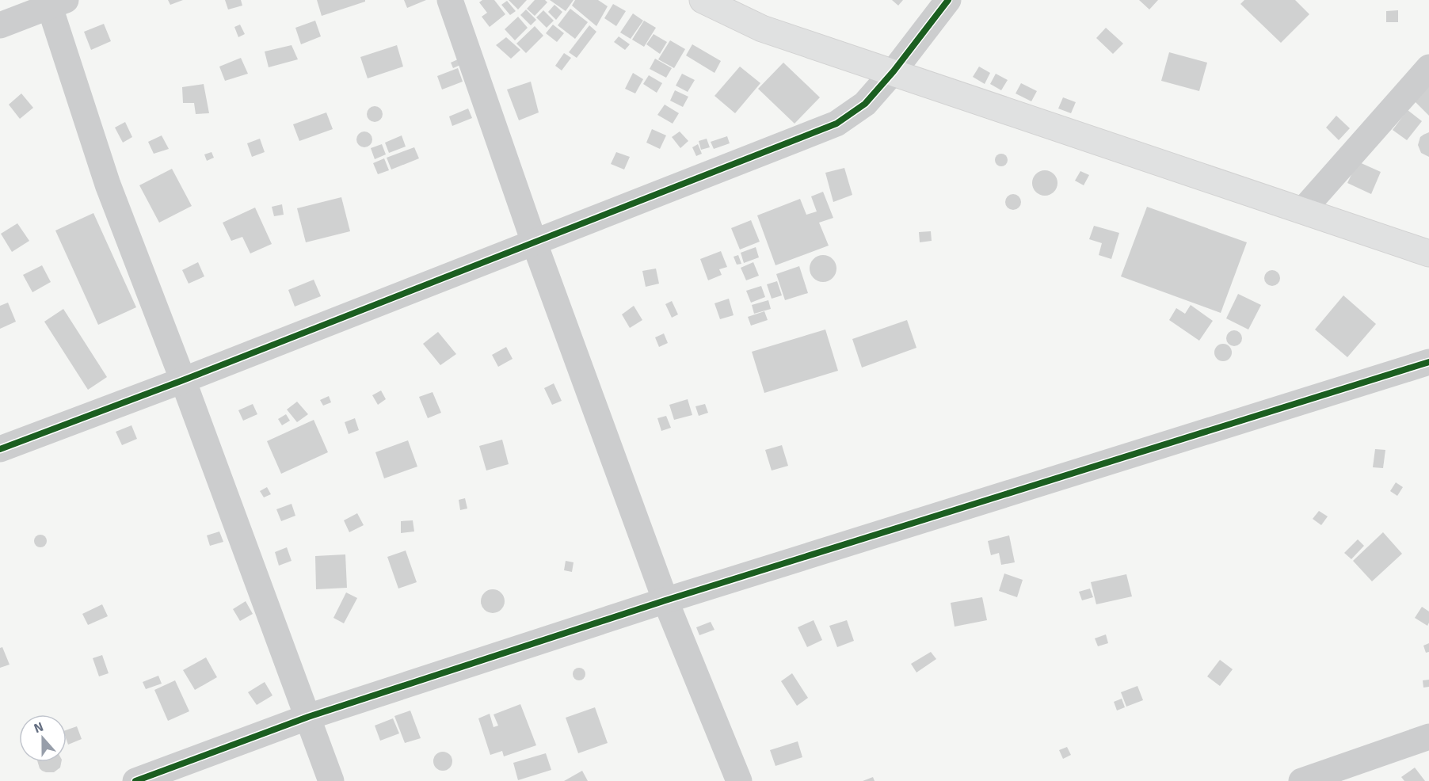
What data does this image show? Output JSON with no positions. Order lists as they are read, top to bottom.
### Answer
{
  "north": "top"
}
